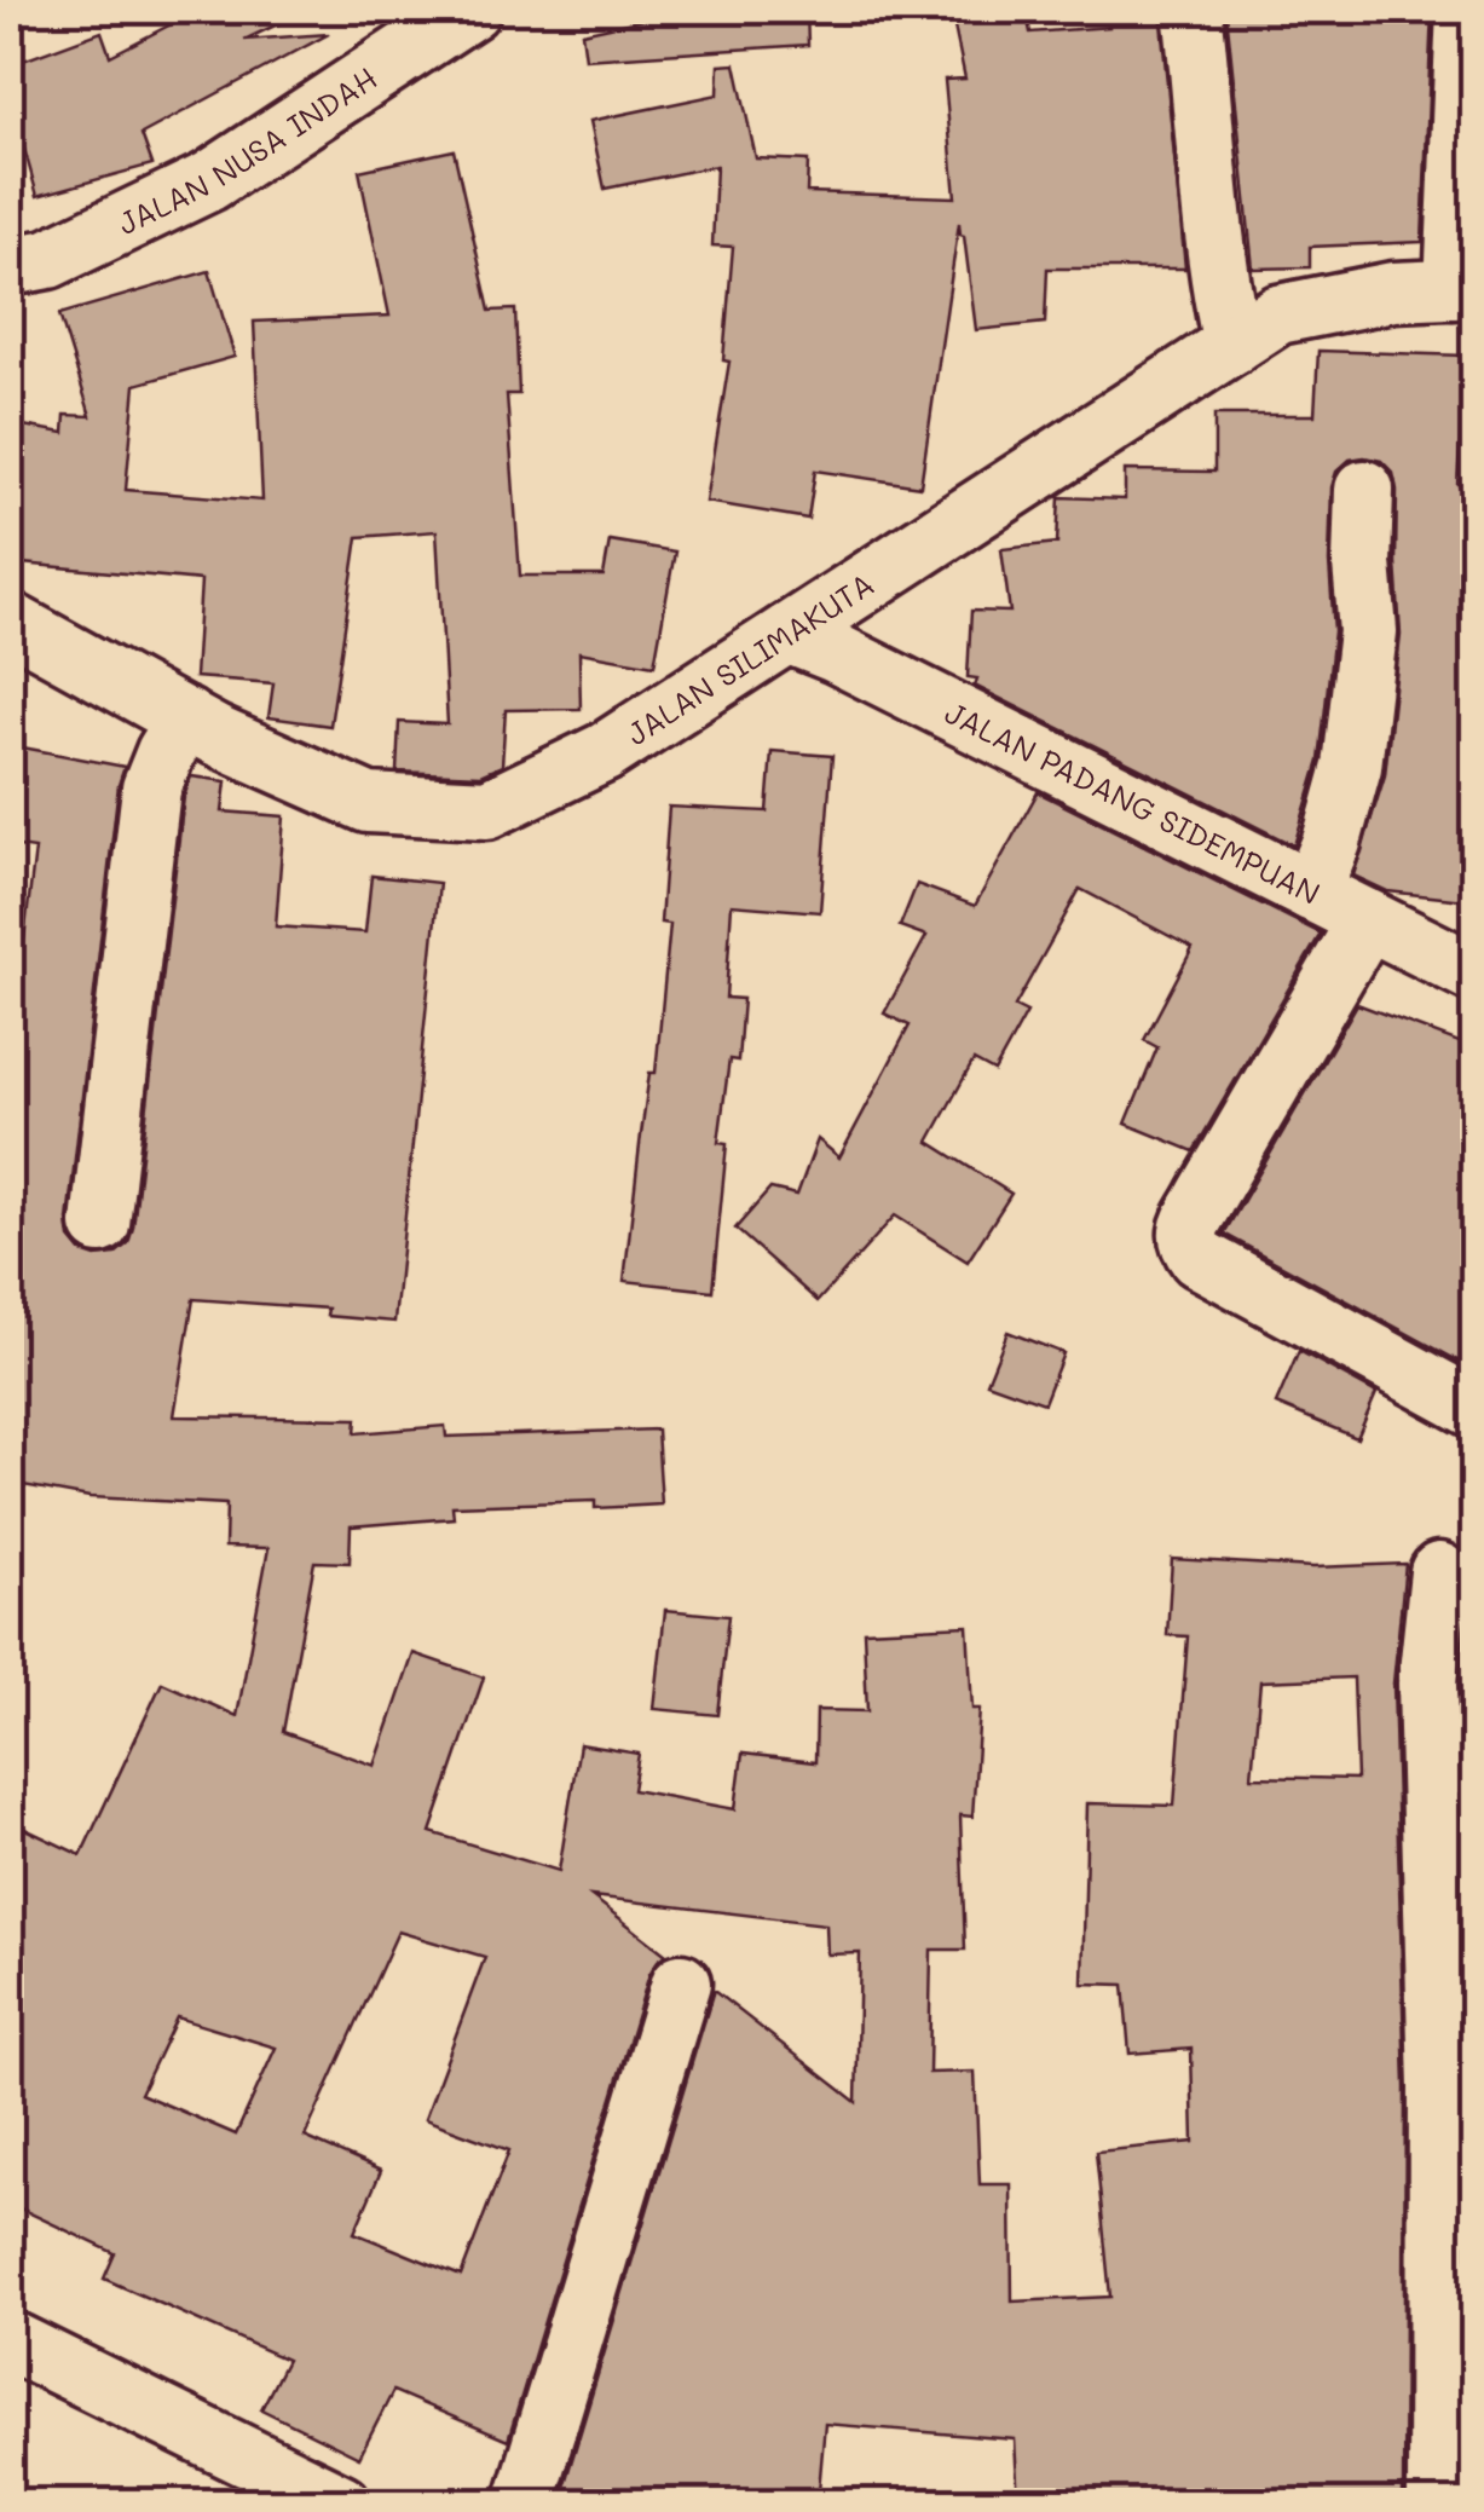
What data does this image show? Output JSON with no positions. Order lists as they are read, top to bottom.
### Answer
{
  "streets": {
    "street": ["JALAN NUSA INDAH", "JALAN SILIMAKUTA", "JALAN PADANG SIDEMPUAN"]
  },
  "crossings": [
    ["JALAN SILIMAKUTA", "JALAN PADANG SIDEMPUAN"]
  ]
}
